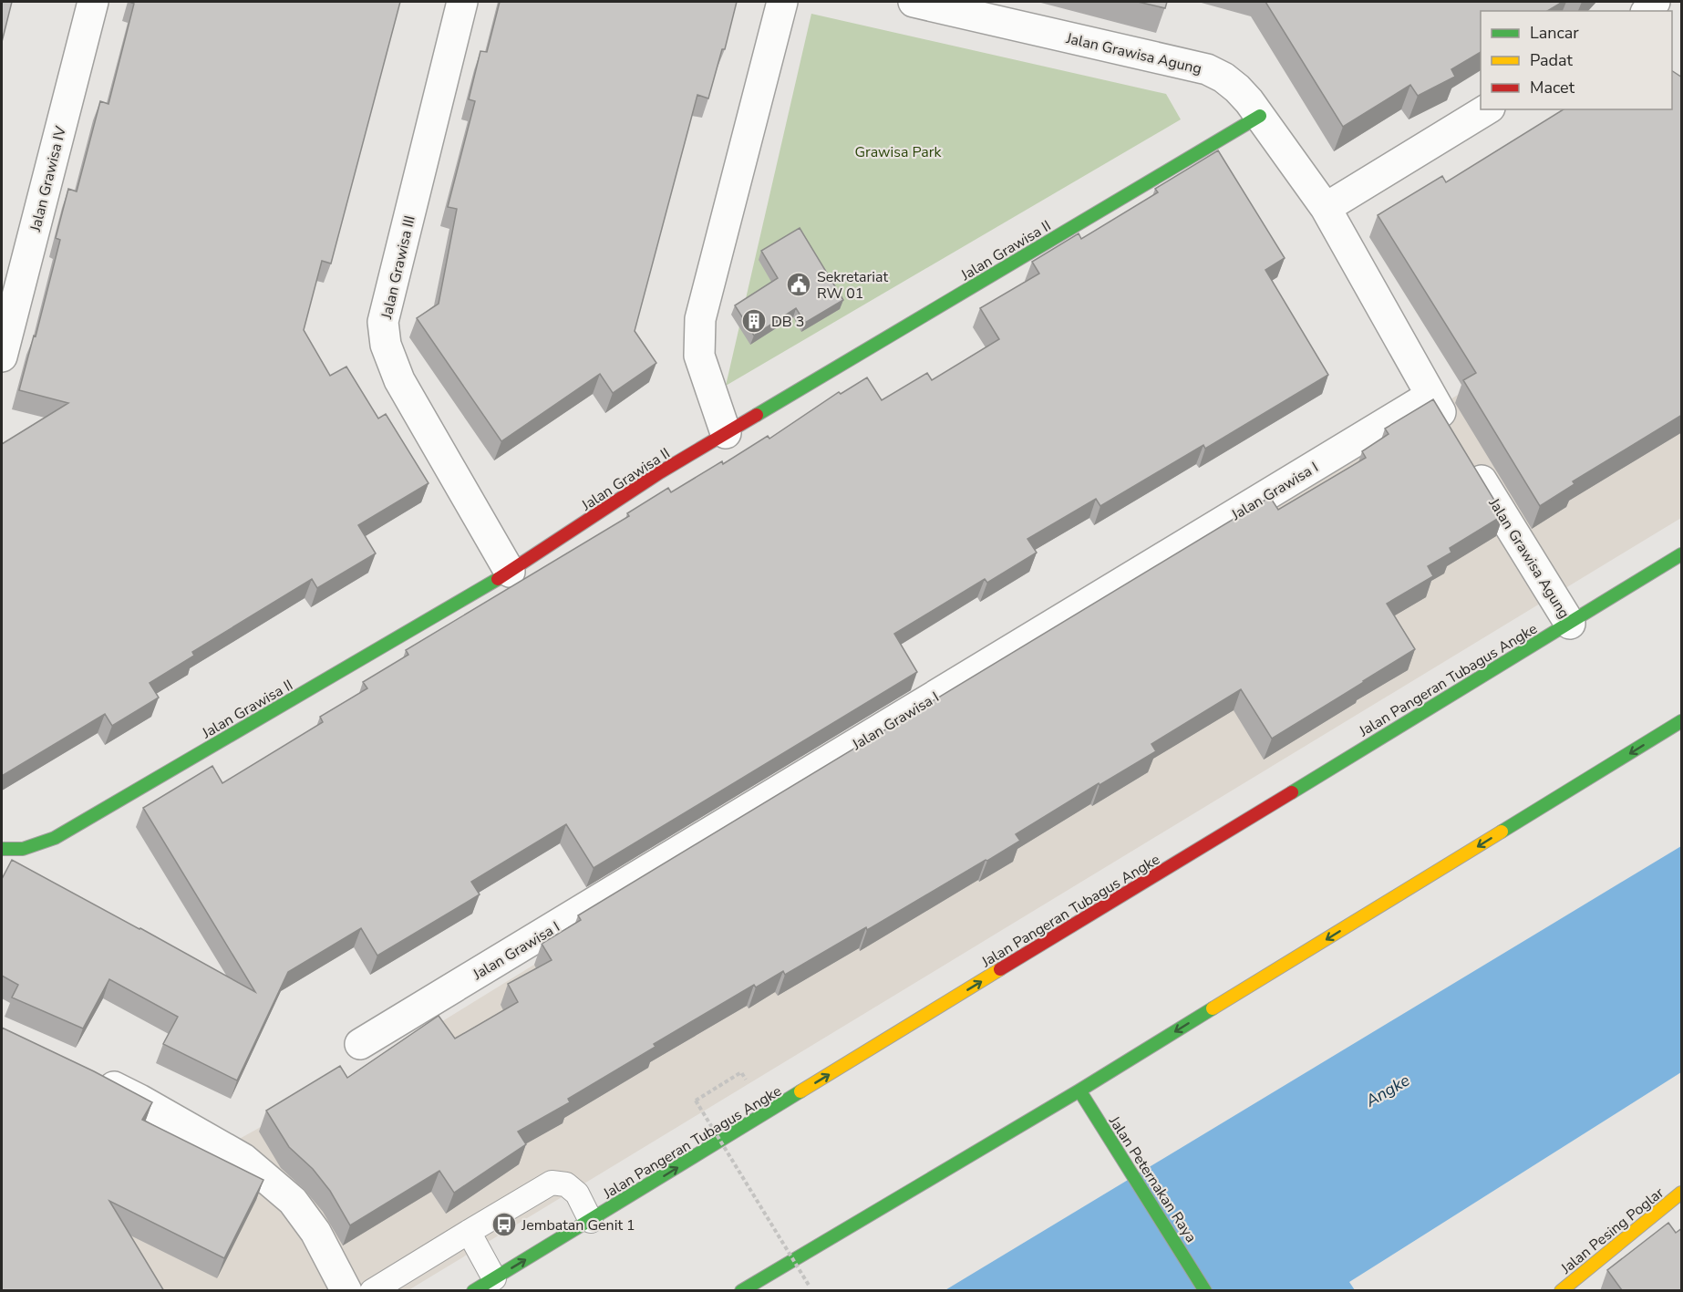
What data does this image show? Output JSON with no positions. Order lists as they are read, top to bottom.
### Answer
{
  "streets": {
    "main road": [
      "Jalan Grawisa II",
      "Jalan Pangeran Tubagus Angke",
      "Jalan Peternakan Raya",
      "Jalan Pesing Poglar"
    ],
    "street": [
      "Jalan Grawisa Agung",
      "Jalan Grawisa IV",
      "Jalan Grawisa III",
      "Jalan Grawisa I"
    ]
  },
  "crossings": [
    ["Jalan Grawisa Agung", "Jalan Grawisa II"],
    ["Jalan Grawisa Agung", "Jalan Grawisa I"],
    ["Jalan Grawisa Agung", "Jalan Pangeran Tubagus Angke"],
    ["Jalan Grawisa II", "Jalan Grawisa III"]
  ],
  "one_way": ["Jalan Pangeran Tubagus Angke"],
  "water": ["Angke"],
  "parks": ["Grawisa Park"],
  "places": {
    "public building": ["Sekretariat RW 01"],
    "building": ["DB 3"],
    "bus stop": ["Jembatan Genit 1"]
  },
  "legend": ["Lancar", "Padat", "Macet"]
}
